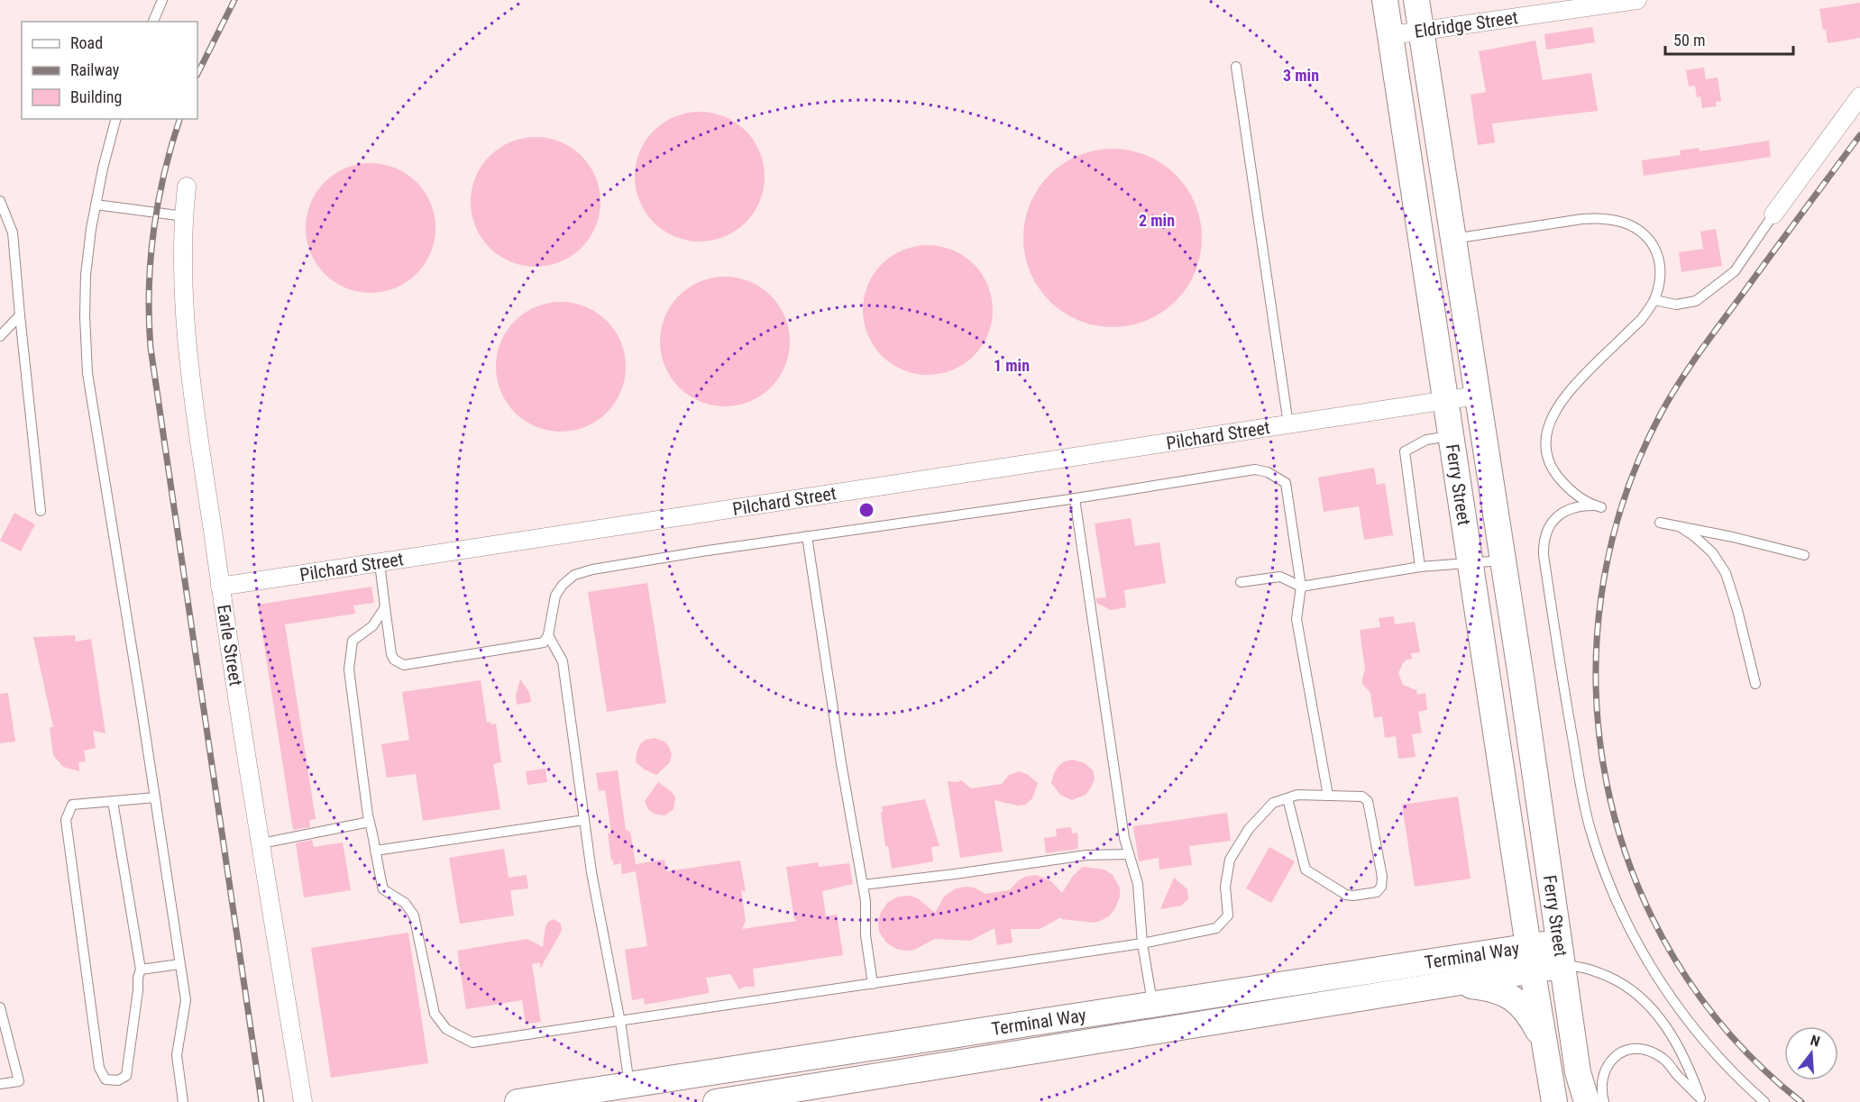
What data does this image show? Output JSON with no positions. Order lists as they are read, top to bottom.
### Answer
{
  "streets": {
    "main road": ["Ferry Street", "Terminal Way"],
    "street": ["Eldridge Street", "Pilchard Street", "Earle Street"]
  },
  "crossings": [
    ["Eldridge Street", "Ferry Street"],
    ["Pilchard Street", "Ferry Street"],
    ["Pilchard Street", "Earle Street"],
    ["Ferry Street", "Terminal Way"]
  ],
  "legend": ["Road", "Railway", "Building"],
  "scale_bar": "50 m",
  "north": "top",
  "rings": ["3 min", "2 min", "1 min"]
}
